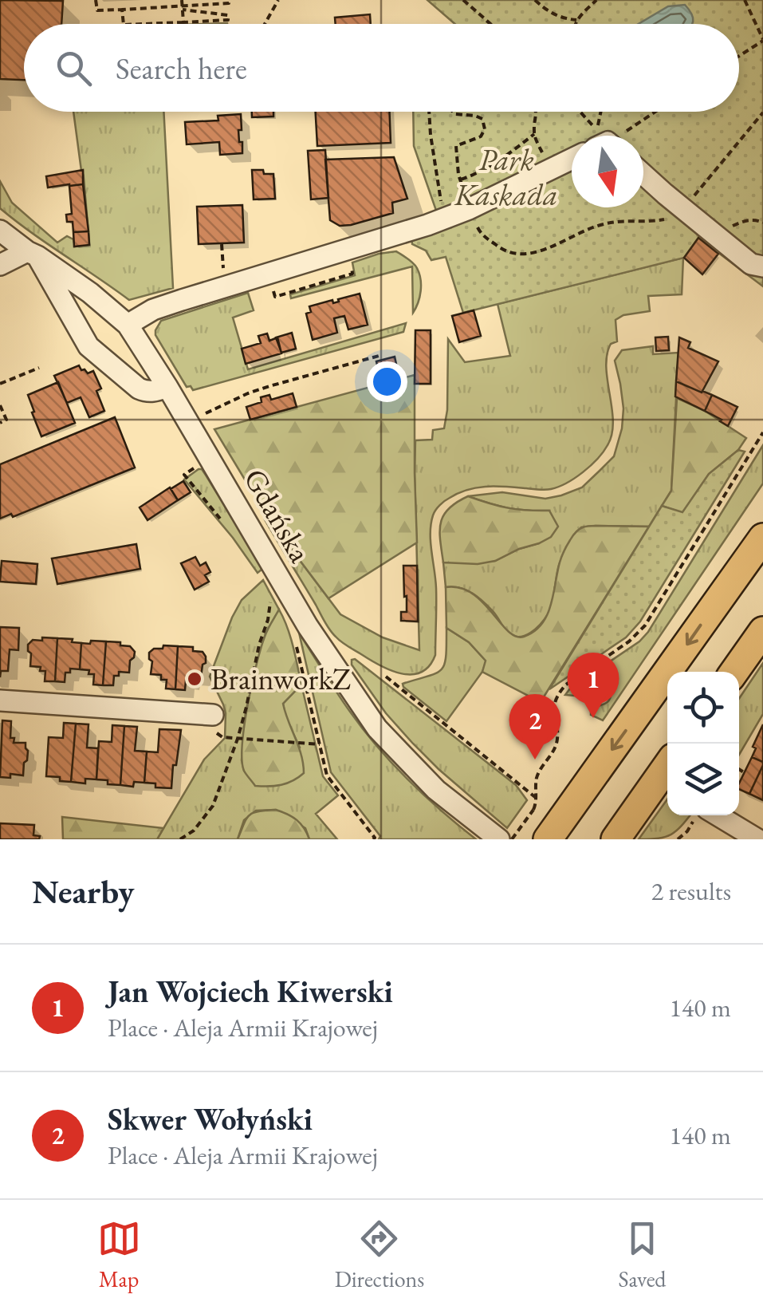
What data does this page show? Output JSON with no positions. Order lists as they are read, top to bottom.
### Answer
{
  "streets": {
    "street": ["Gdańska"]
  },
  "parks": ["Park Kaskada"],
  "places": ["BrainworkZ"],
  "north": "bottom",
  "page": {
    "search": "Search here",
    "pins": ["1", "2"],
    "heading": ["Nearby", "2 results"],
    "list": [
      {
        "mark": "1",
        "name": "Jan Wojciech Kiwerski",
        "note": "Place · Aleja Armii Krajowej",
        "value": "140 m"
      },
      {
        "mark": "2",
        "name": "Skwer Wołyński",
        "note": "Place · Aleja Armii Krajowej",
        "value": "140 m"
      }
    ],
    "nav": ["Map", "Directions", "Saved"]
  }
}
